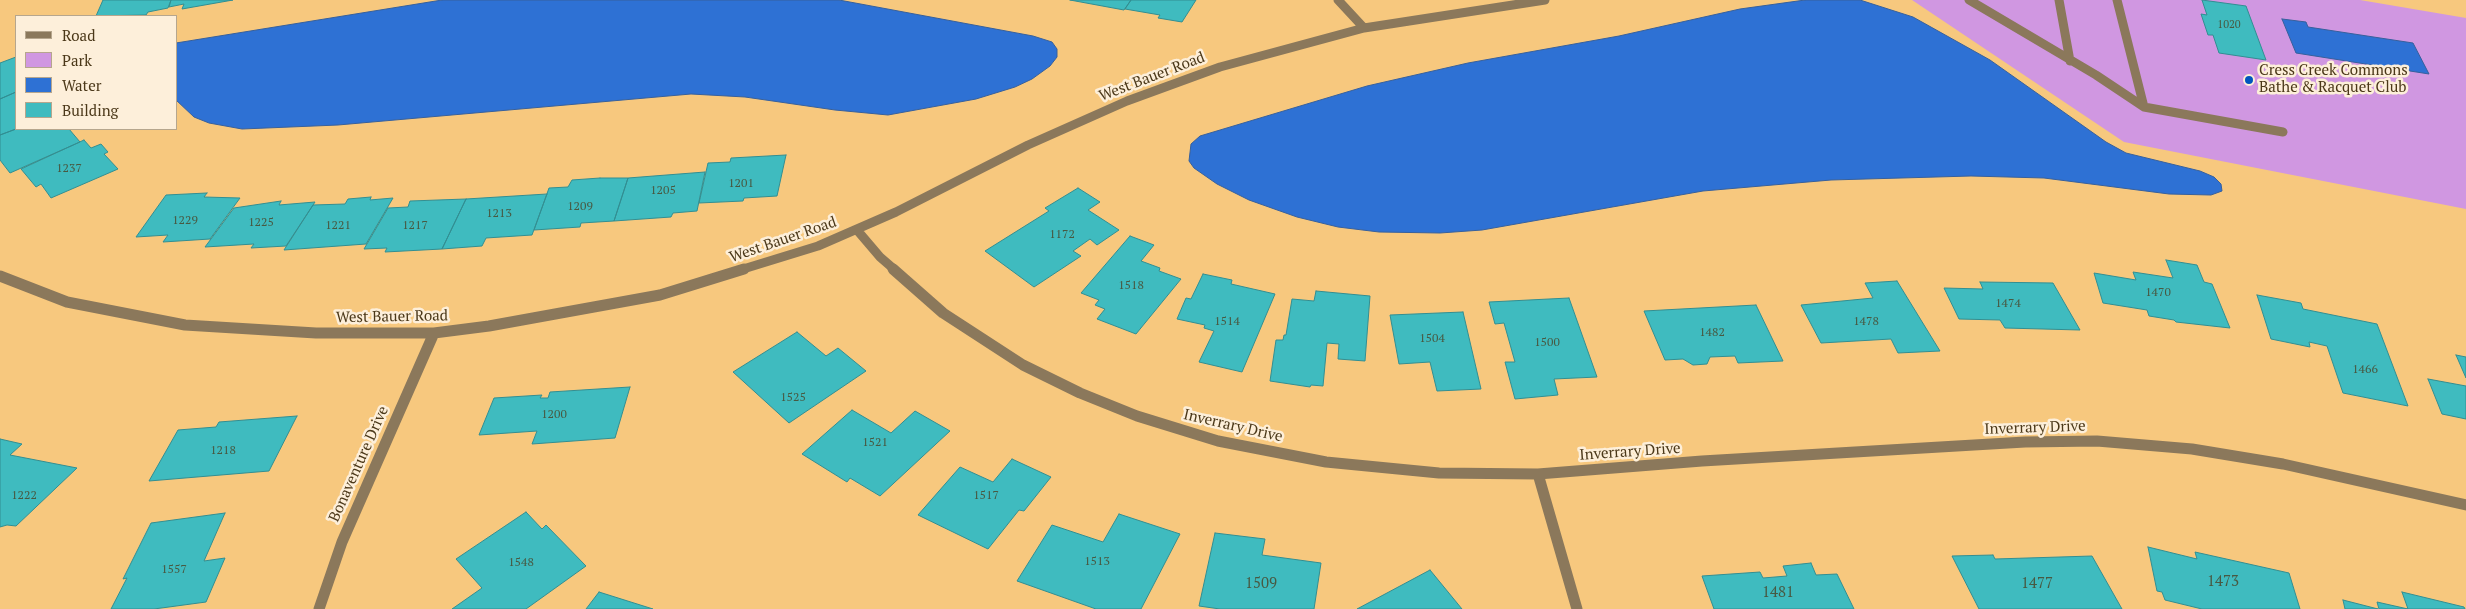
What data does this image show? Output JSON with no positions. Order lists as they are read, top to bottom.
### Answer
{
  "streets": {
    "street": ["West Bauer Road", "Inverrary Drive", "Bonaventure Drive"]
  },
  "crossings": [
    ["West Bauer Road", "Inverrary Drive"],
    ["West Bauer Road", "Bonaventure Drive"]
  ],
  "places": ["Cress Creek Commons Bathe & Racquet Club"],
  "house_numbers": [
    "1020",
    "1237",
    "1201",
    "1205",
    "1209",
    "1213",
    "1229",
    "1225",
    "1221",
    "1217",
    "1172",
    "1518",
    "1470",
    "1474",
    "1514",
    "1478",
    "1482",
    "1504",
    "1500",
    "1466",
    "1525",
    "1200",
    "1521",
    "1218",
    "1222",
    "1517",
    "1513",
    "1548",
    "1557",
    "1473",
    "1509",
    "1477",
    "1481"
  ],
  "legend": [
    "Road",
    "Park",
    "Water",
    "Building"
  ]
}
